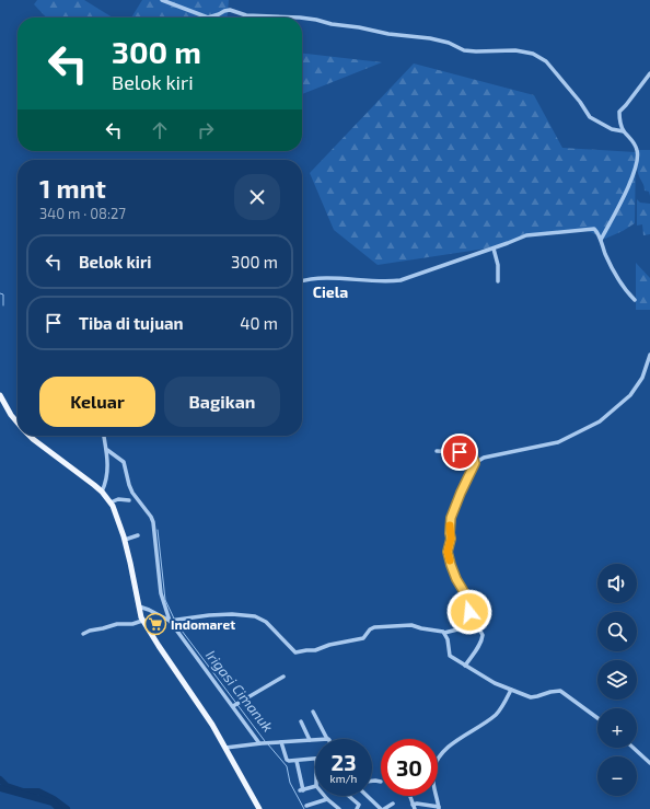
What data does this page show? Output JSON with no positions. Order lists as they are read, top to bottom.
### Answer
{
  "districts": ["Ciela"],
  "water": ["Irigasi Cimanuk"],
  "places": {
    "supermarket": ["Indomaret"]
  },
  "page": {
    "turn": ["300 m", "Belok kiri"],
    "heading": ["1 mnt", "340 m · 08:27"],
    "list": [
      {
        "name": "Belok kiri",
        "value": "300 m"
      },
      {
        "name": "Tiba di tujuan",
        "value": "40 m"
      }
    ],
    "buttons": ["Keluar", "Bagikan"],
    "map_buttons": ["+", "−"],
    "speed": "23 km/h",
    "limit": "30"
  }
}
